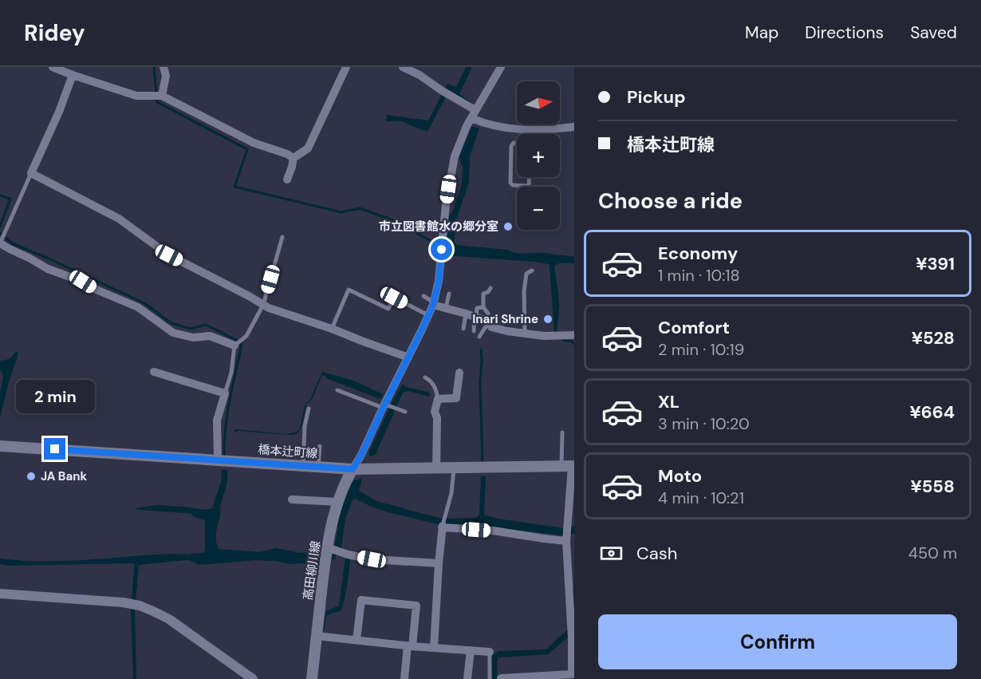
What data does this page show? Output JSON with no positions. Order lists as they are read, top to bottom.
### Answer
{
  "streets": {
    "main road": ["橋本辻町線", "高田柳川線"]
  },
  "crossings": [
    ["橋本辻町線", "高田柳川線"]
  ],
  "places": ["市立図書館水の郷分室", "Inari Shrine", "JA Bank"],
  "north": "right",
  "page": {
    "header": "Ridey",
    "nav": ["Map", "Directions", "Saved"],
    "banner": ["Pickup", "橋本辻町線"],
    "map_buttons": ["+", "−"],
    "heading": "Choose a ride",
    "list": [
      {
        "name": "Economy",
        "note": "1 min · 10:18",
        "value": "¥391"
      },
      {
        "name": "Comfort",
        "note": "2 min · 10:19",
        "value": "¥528"
      },
      {
        "name": "XL",
        "note": "3 min · 10:20",
        "value": "¥664"
      },
      {
        "name": "Moto",
        "note": "4 min · 10:21",
        "value": "¥558"
      }
    ],
    "bubble": "2 min",
    "pay": ["Cash", "450 m"],
    "buttons": "Confirm"
  }
}
